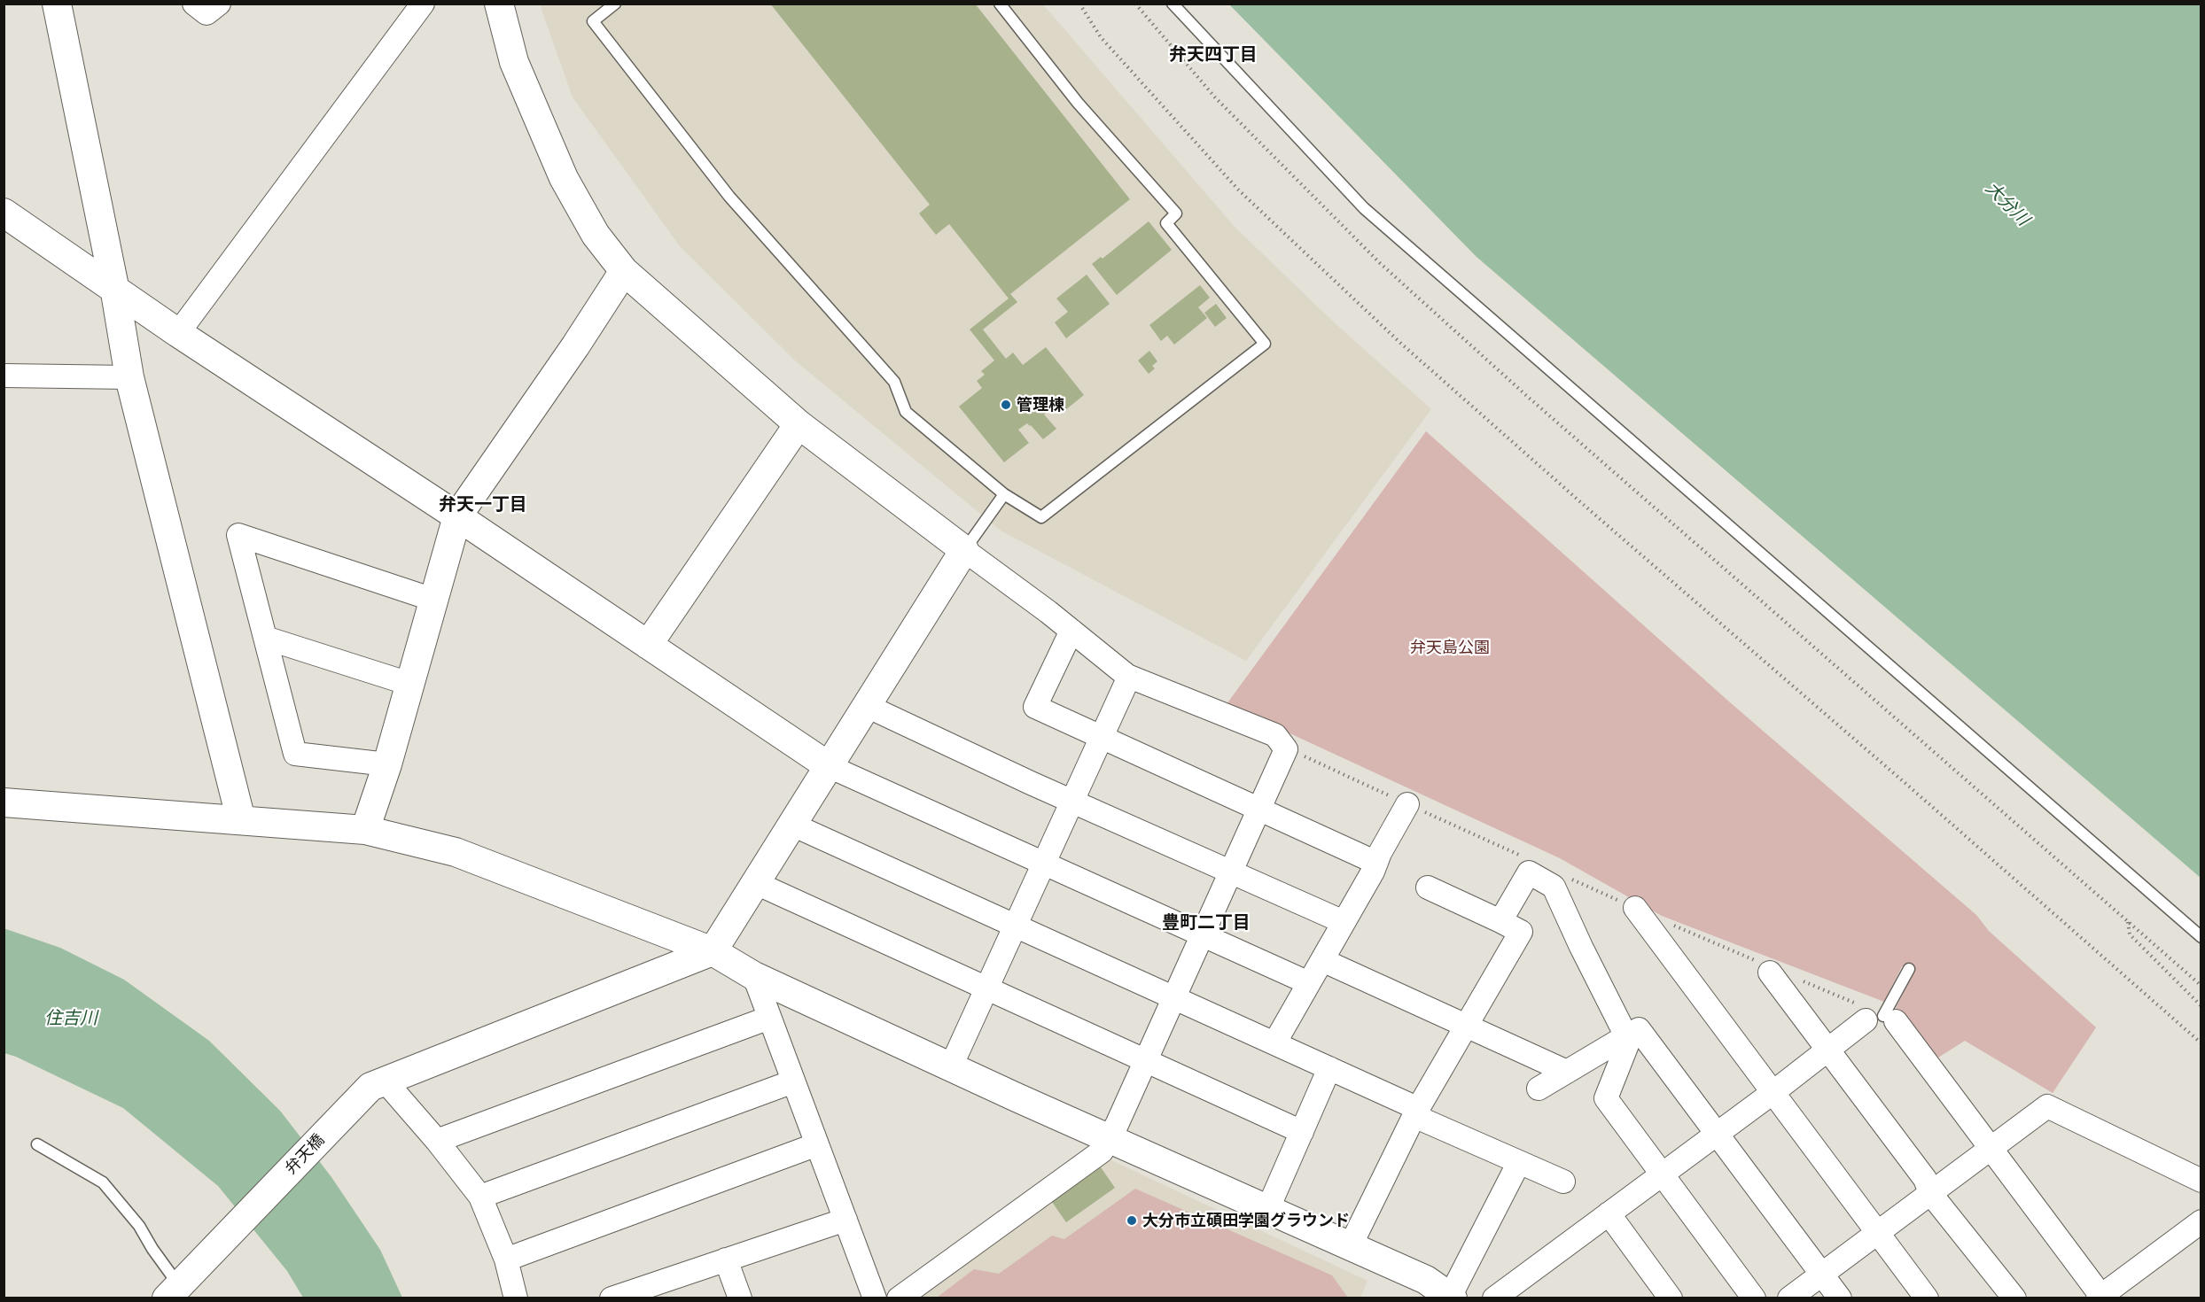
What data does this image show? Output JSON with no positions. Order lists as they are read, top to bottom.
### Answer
{
  "streets": {
    "street": ["弁天橋"]
  },
  "districts": ["弁天四丁目", "弁天一丁目", "豊町二丁目"],
  "water": ["大分川", "住吉川"],
  "parks": ["弁天島公園"],
  "places": ["管理棟", "大分市立碩田学園グラウンド"]
}
